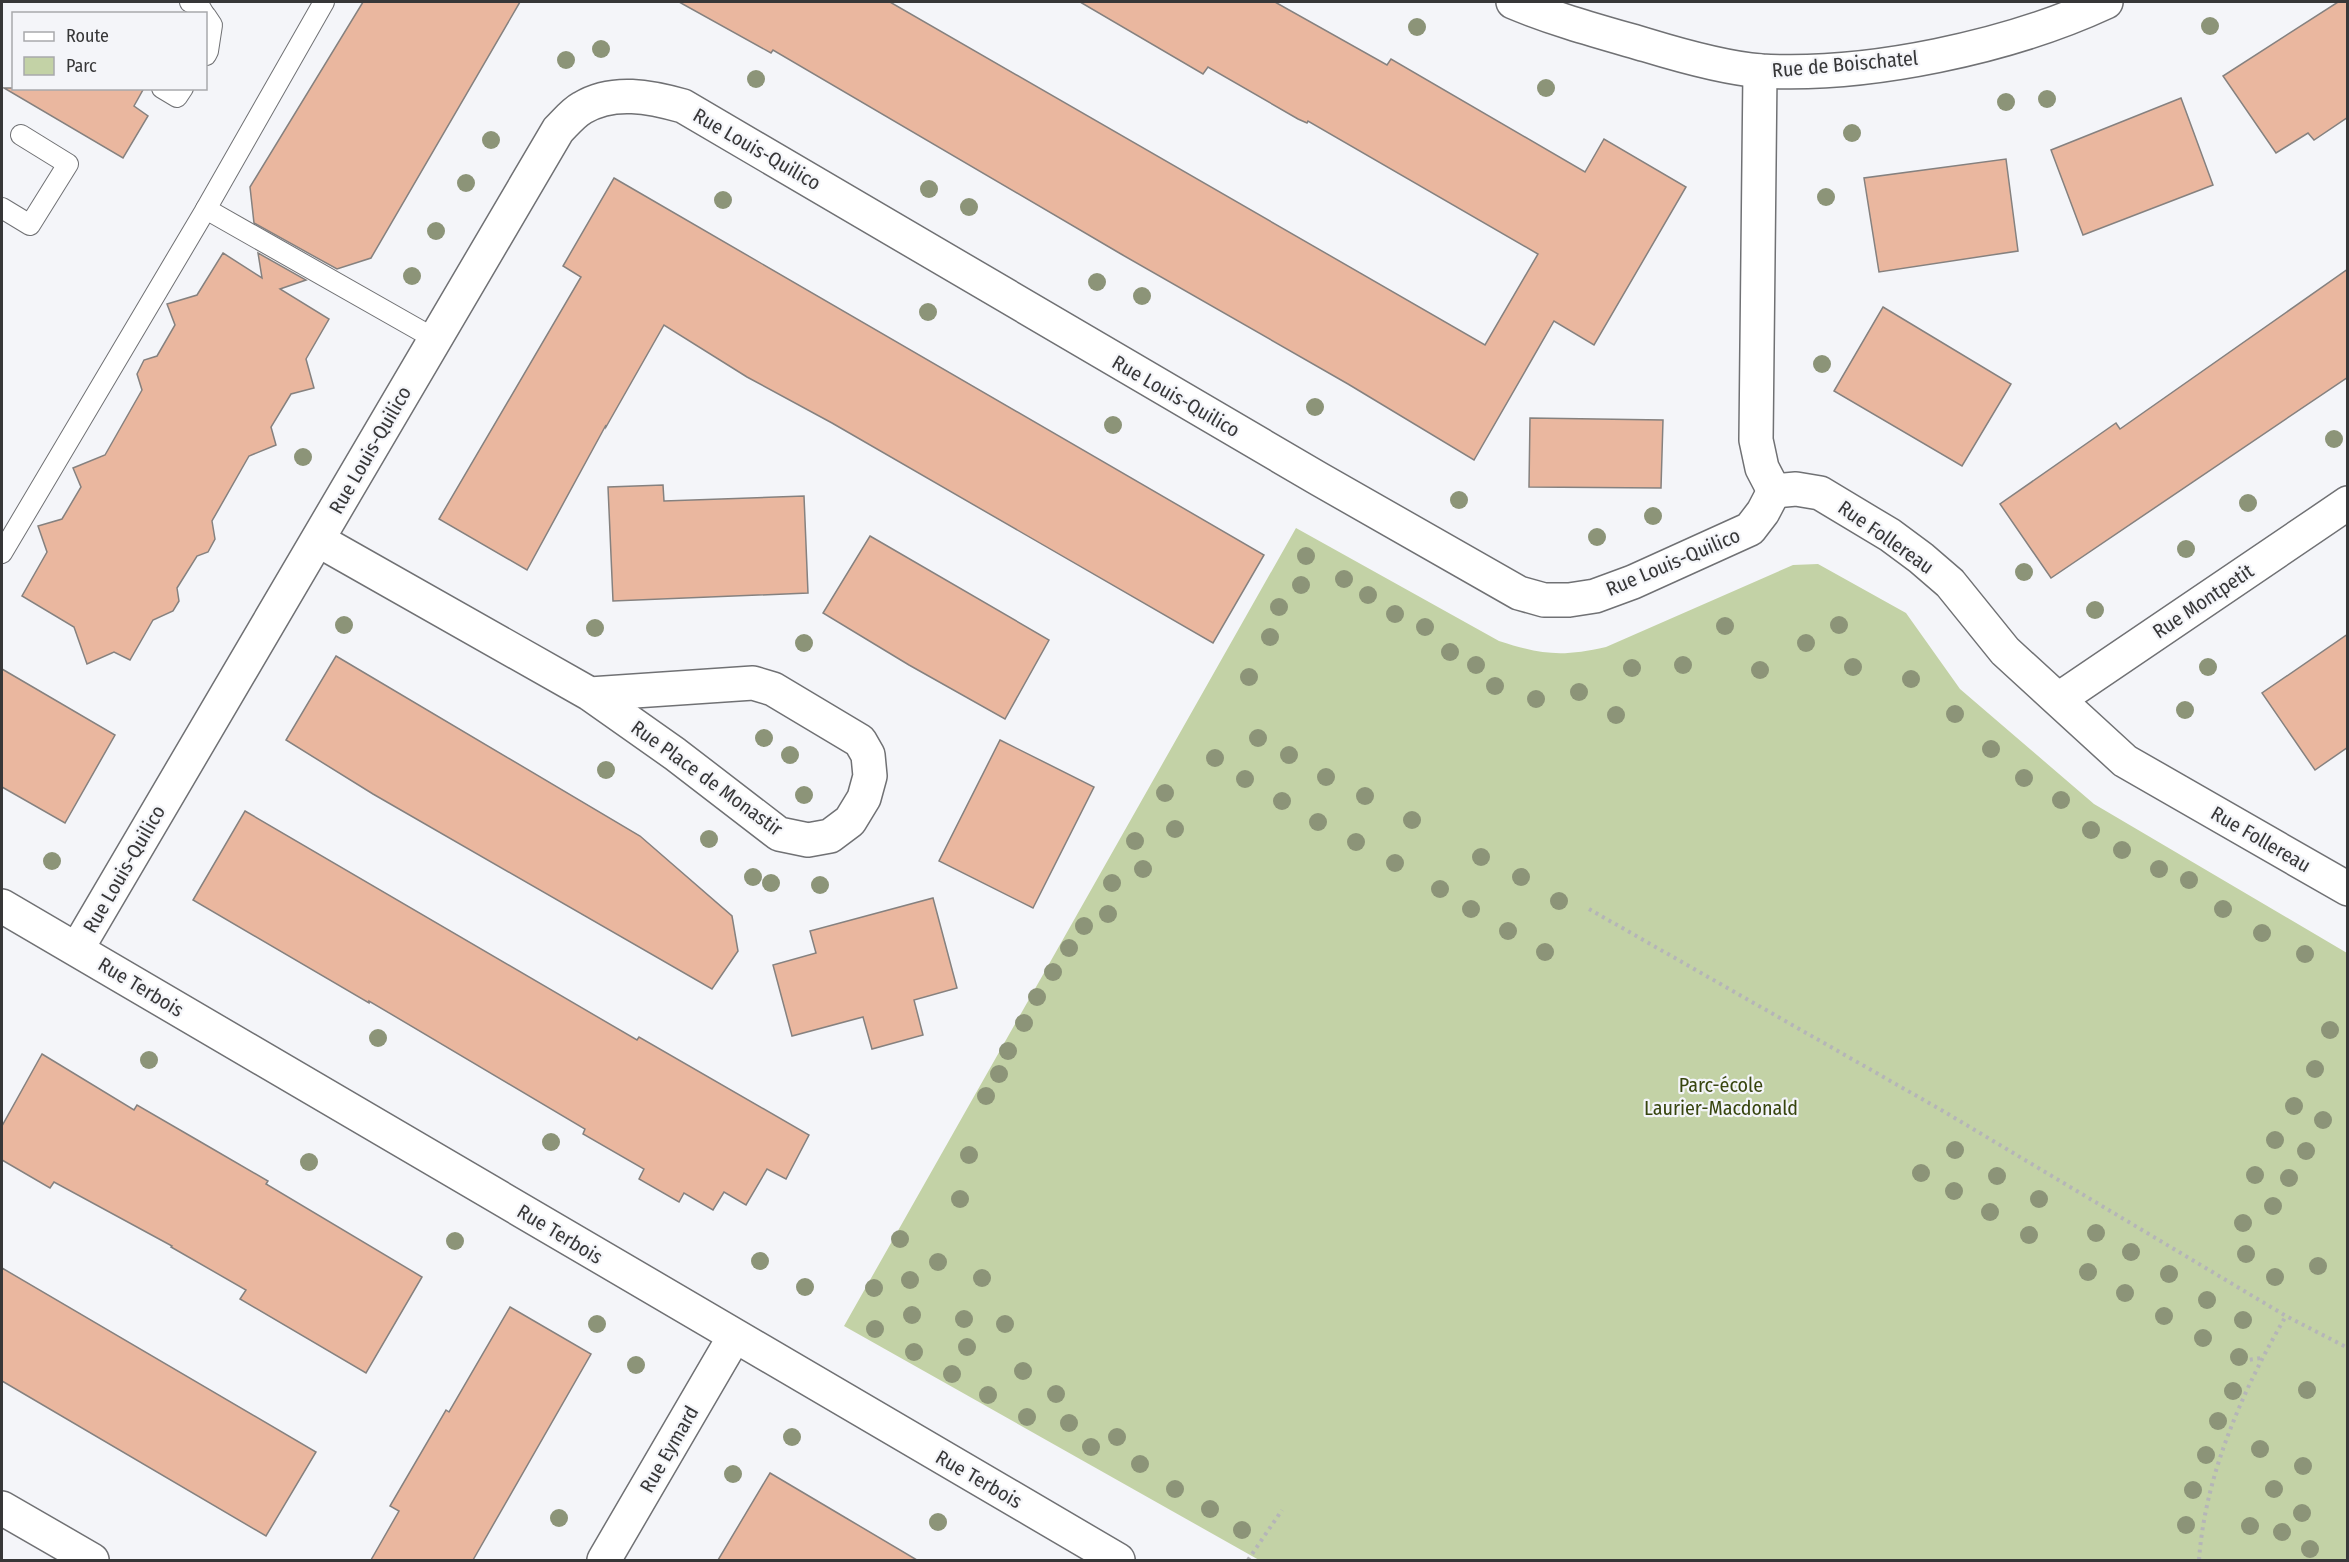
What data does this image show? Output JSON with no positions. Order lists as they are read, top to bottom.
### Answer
{
  "streets": {
    "street": [
      "Rue de Boischatel",
      "Rue Louis-Quilico",
      "Rue Follereau",
      "Rue Montpetit",
      "Rue Place de Monastir",
      "Rue Terbois",
      "Rue Eymard"
    ]
  },
  "crossings": [
    ["Rue Louis-Quilico", "Rue Follereau"],
    ["Rue Louis-Quilico", "Rue Place de Monastir"],
    ["Rue Louis-Quilico", "Rue Terbois"],
    ["Rue Follereau", "Rue Montpetit"],
    ["Rue Terbois", "Rue Eymard"]
  ],
  "parks": ["Parc-école Laurier-Macdonald"],
  "legend": ["Route", "Parc"]
}
